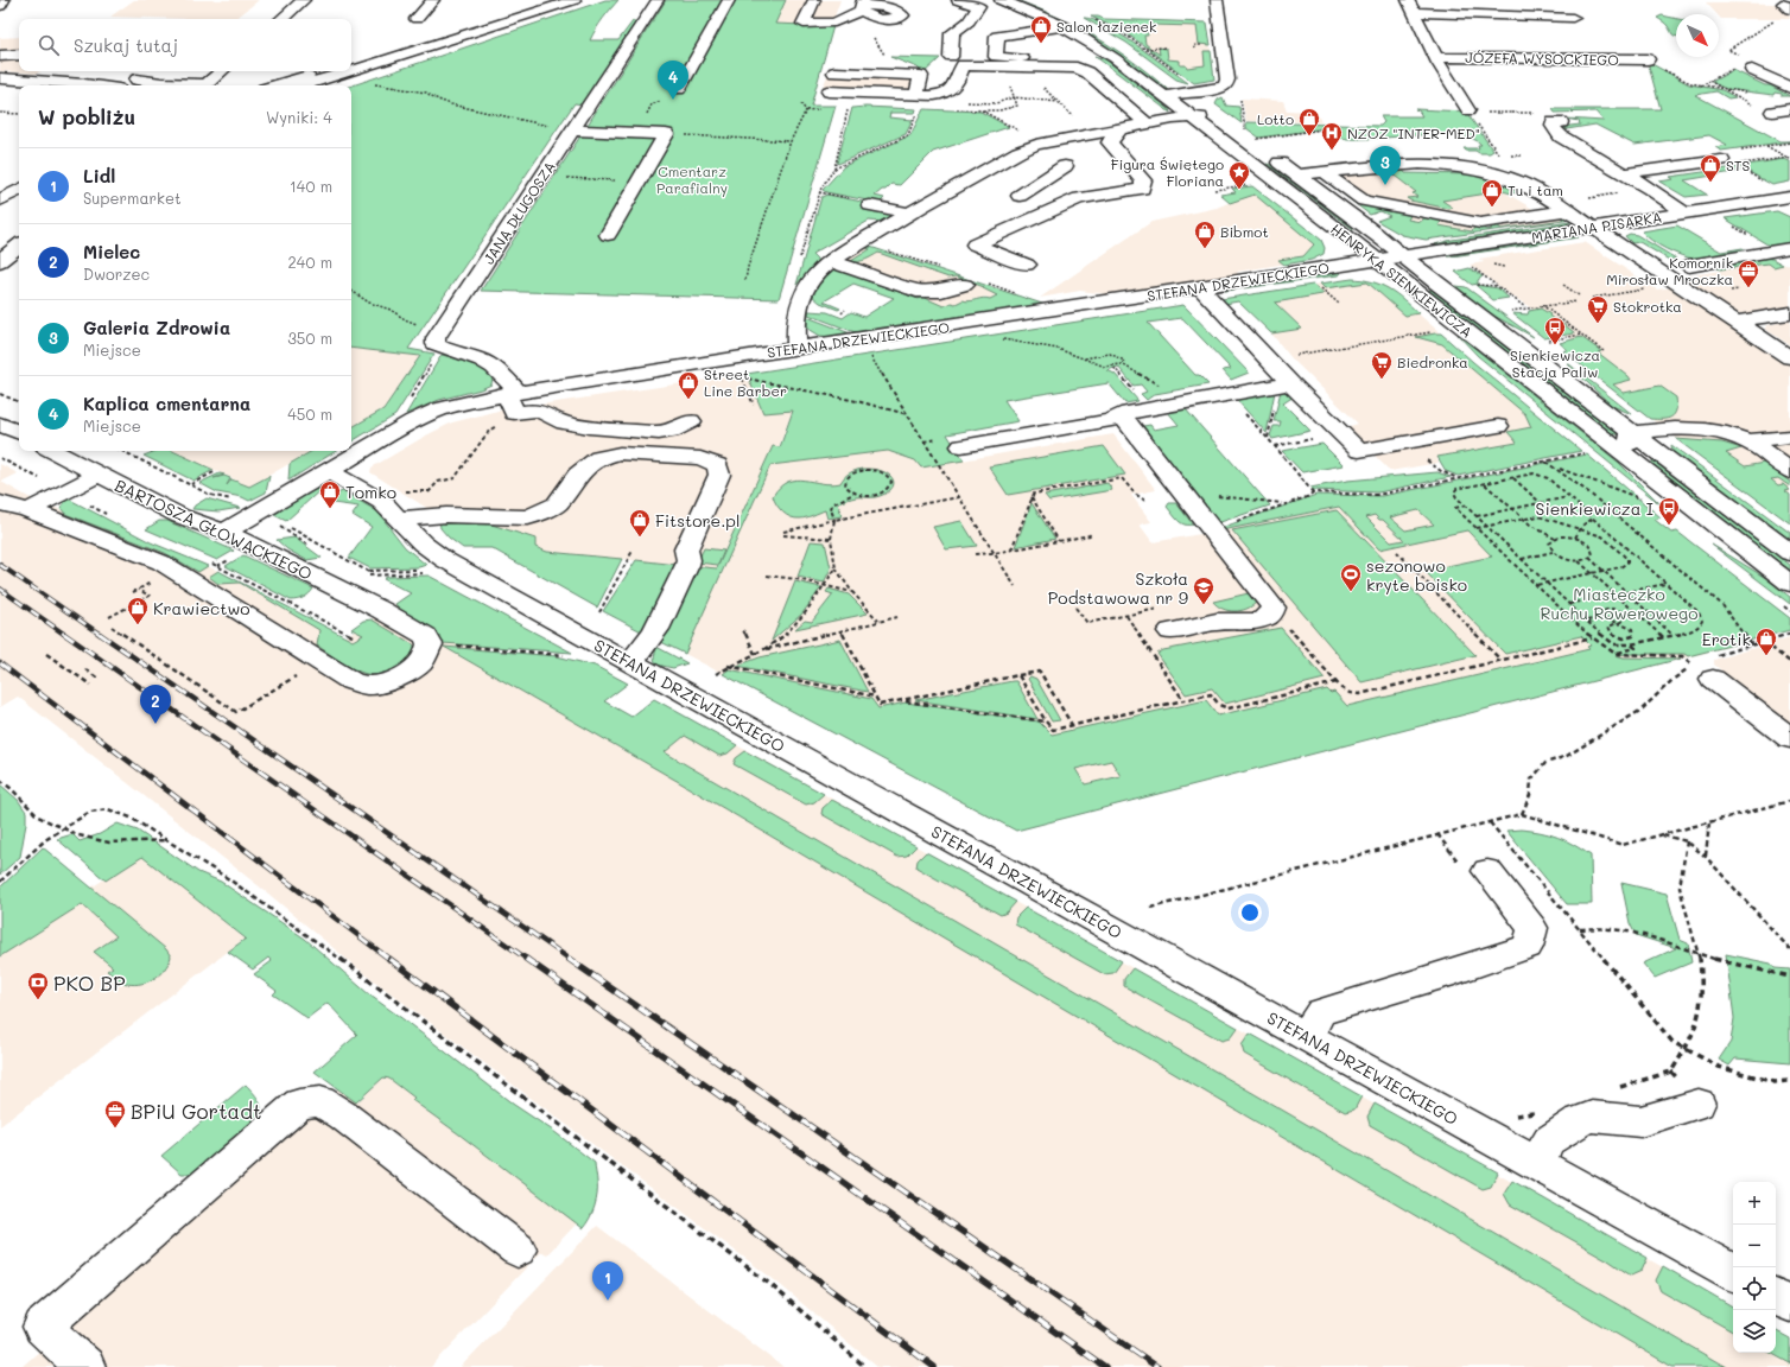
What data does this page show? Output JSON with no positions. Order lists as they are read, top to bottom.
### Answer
{
  "streets": {
    "street": [
      "JÓZEFA WYSOCKIEGO",
      "JANA DŁUGOSZA",
      "MARIANA PISARKA",
      "HENRYKA SIENKIEWICZA",
      "STEFANA DRZEWIECKIEGO",
      "BARTOSZA GŁOWACKIEGO"
    ]
  },
  "crossings": [
    ["MARIANA PISARKA", "HENRYKA SIENKIEWICZA"],
    ["MARIANA PISARKA", "STEFANA DRZEWIECKIEGO"],
    ["HENRYKA SIENKIEWICZA", "STEFANA DRZEWIECKIEGO"],
    ["STEFANA DRZEWIECKIEGO", "BARTOSZA GŁOWACKIEGO"]
  ],
  "parks": ["Cmentarz Parafialny", "Miasteczko Ruchu Rowerowego"],
  "places": {
    "shop": [
      "Salon łazienek",
      "Lotto",
      "STS",
      "Tu i tam",
      "Bibmot",
      "Street Line Barber",
      "Tomko",
      "Fitstore.pl",
      "Krawiectwo",
      "Erotik"
    ],
    "hospital": ["NZOZ \"INTER-MED\""],
    "place": ["Figura Świętego Floriana"],
    "office": ["Komornik Mirosław Mroczka", "BPiU Gortadt"],
    "supermarket": ["Stokrotka", "Biedronka"],
    "bus stop": ["Sienkiewicza Stacja Paliw", "Sienkiewicza I"],
    "sports": ["sezonowo kryte boisko"],
    "school or university": ["Szkoła Podstawowa nr 9"],
    "bank": ["PKO BP"]
  },
  "north": "bottom right",
  "page": {
    "search": "Szukaj tutaj",
    "pins": [
      "4",
      "3",
      "2",
      "1"
    ],
    "heading": ["W pobliżu", "Wyniki: 4"],
    "list": [
      {
        "mark": "1",
        "name": "Lidl",
        "note": "Supermarket",
        "value": "140 m"
      },
      {
        "mark": "2",
        "name": "Mielec",
        "note": "Dworzec",
        "value": "240 m"
      },
      {
        "mark": "3",
        "name": "Galeria Zdrowia",
        "note": "Miejsce",
        "value": "350 m"
      },
      {
        "mark": "4",
        "name": "Kaplica cmentarna",
        "note": "Miejsce",
        "value": "450 m"
      }
    ],
    "map_buttons": ["+", "−"]
  }
}
